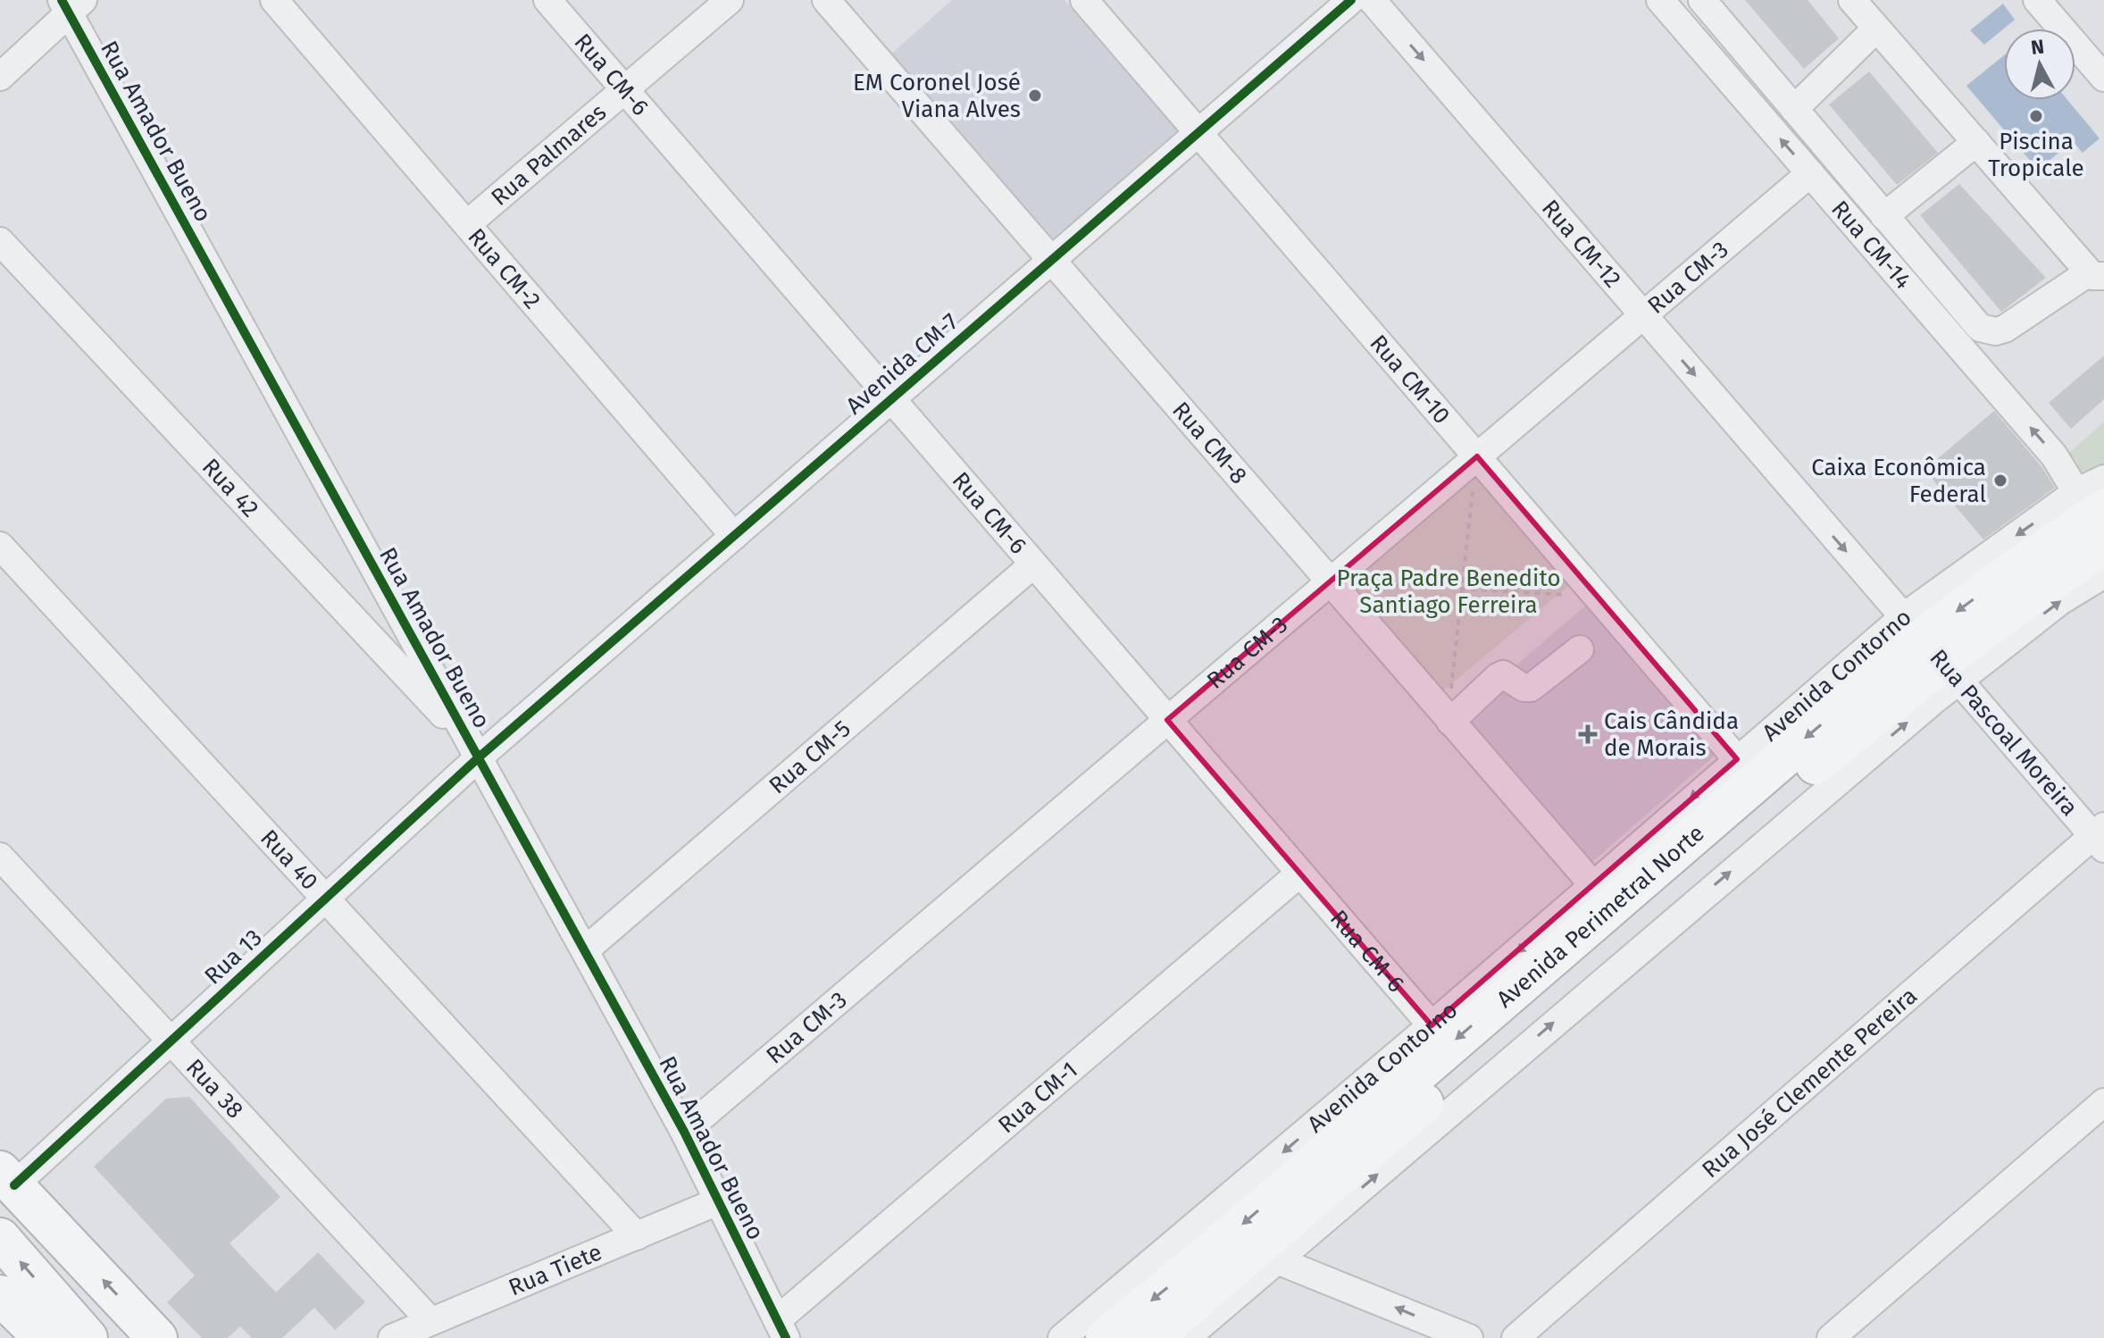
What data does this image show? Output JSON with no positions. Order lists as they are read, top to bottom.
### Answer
{
  "streets": {
    "highway": ["Avenida Perimetral Norte"],
    "street": [
      "Rua CM-6",
      "Rua Amador Bueno",
      "Rua Palmares",
      "Rua CM-12",
      "Rua CM-14",
      "Rua CM-2",
      "Rua CM-3",
      "Avenida CM-7",
      "Rua CM-10",
      "Rua CM-8",
      "Rua 42",
      "Avenida Contorno",
      "Rua Pascoal Moreira",
      "Rua CM-5",
      "Rua 40",
      "Rua 13",
      "Rua José Clemente Pereira",
      "Rua 38",
      "Rua CM-1",
      "Rua Tiete"
    ]
  },
  "crossings": [
    ["Rua CM-6", "Rua Palmares"],
    ["Rua CM-6", "Rua CM-3"],
    ["Rua CM-6", "Avenida CM-7"],
    ["Rua CM-6", "Avenida Contorno"],
    ["Rua CM-6", "Rua CM-5"],
    ["Rua CM-6", "Rua CM-1"],
    ["Rua Amador Bueno", "Rua CM-3"],
    ["Rua Amador Bueno", "Avenida CM-7"],
    ["Rua Amador Bueno", "Rua 42"],
    ["Rua Amador Bueno", "Rua CM-5"],
    ["Rua Amador Bueno", "Rua 13"],
    ["Rua Amador Bueno", "Rua CM-1"],
    ["Rua Amador Bueno", "Rua Tiete"],
    ["Rua Palmares", "Rua CM-2"],
    ["Rua CM-12", "Rua CM-3"],
    ["Rua CM-12", "Avenida Contorno"],
    ["Rua CM-12", "Rua Pascoal Moreira"],
    ["Rua CM-12", "Avenida Perimetral Norte"],
    ["Rua CM-14", "Rua CM-3"],
    ["Rua CM-14", "Avenida Perimetral Norte"],
    ["Rua CM-2", "Avenida CM-7"],
    ["Rua CM-3", "Rua CM-10"],
    ["Rua CM-3", "Rua CM-8"],
    ["Avenida CM-7", "Rua CM-10"],
    ["Avenida CM-7", "Rua CM-8"],
    ["Avenida CM-7", "Rua 13"],
    ["Rua CM-10", "Avenida Contorno"],
    ["Rua CM-8", "Avenida Contorno"],
    ["Avenida Contorno", "Rua Pascoal Moreira"],
    ["Avenida Contorno", "Avenida Perimetral Norte"],
    ["Rua Pascoal Moreira", "Avenida Perimetral Norte"],
    ["Rua Pascoal Moreira", "Rua José Clemente Pereira"],
    ["Rua 40", "Rua 13"],
    ["Rua 40", "Rua Tiete"],
    ["Rua 13", "Rua 38"],
    ["Rua 38", "Rua Tiete"]
  ],
  "one_way": ["Rua CM-12"],
  "parks": ["Praça Padre Benedito Santiago Ferreira"],
  "places": {
    "other": ["EM Coronel José Viana Alves", "Piscina Tropicale", "Caixa Econômica Federal"],
    "health": ["Cais Cândida de Morais"]
  },
  "north": "top"
}
